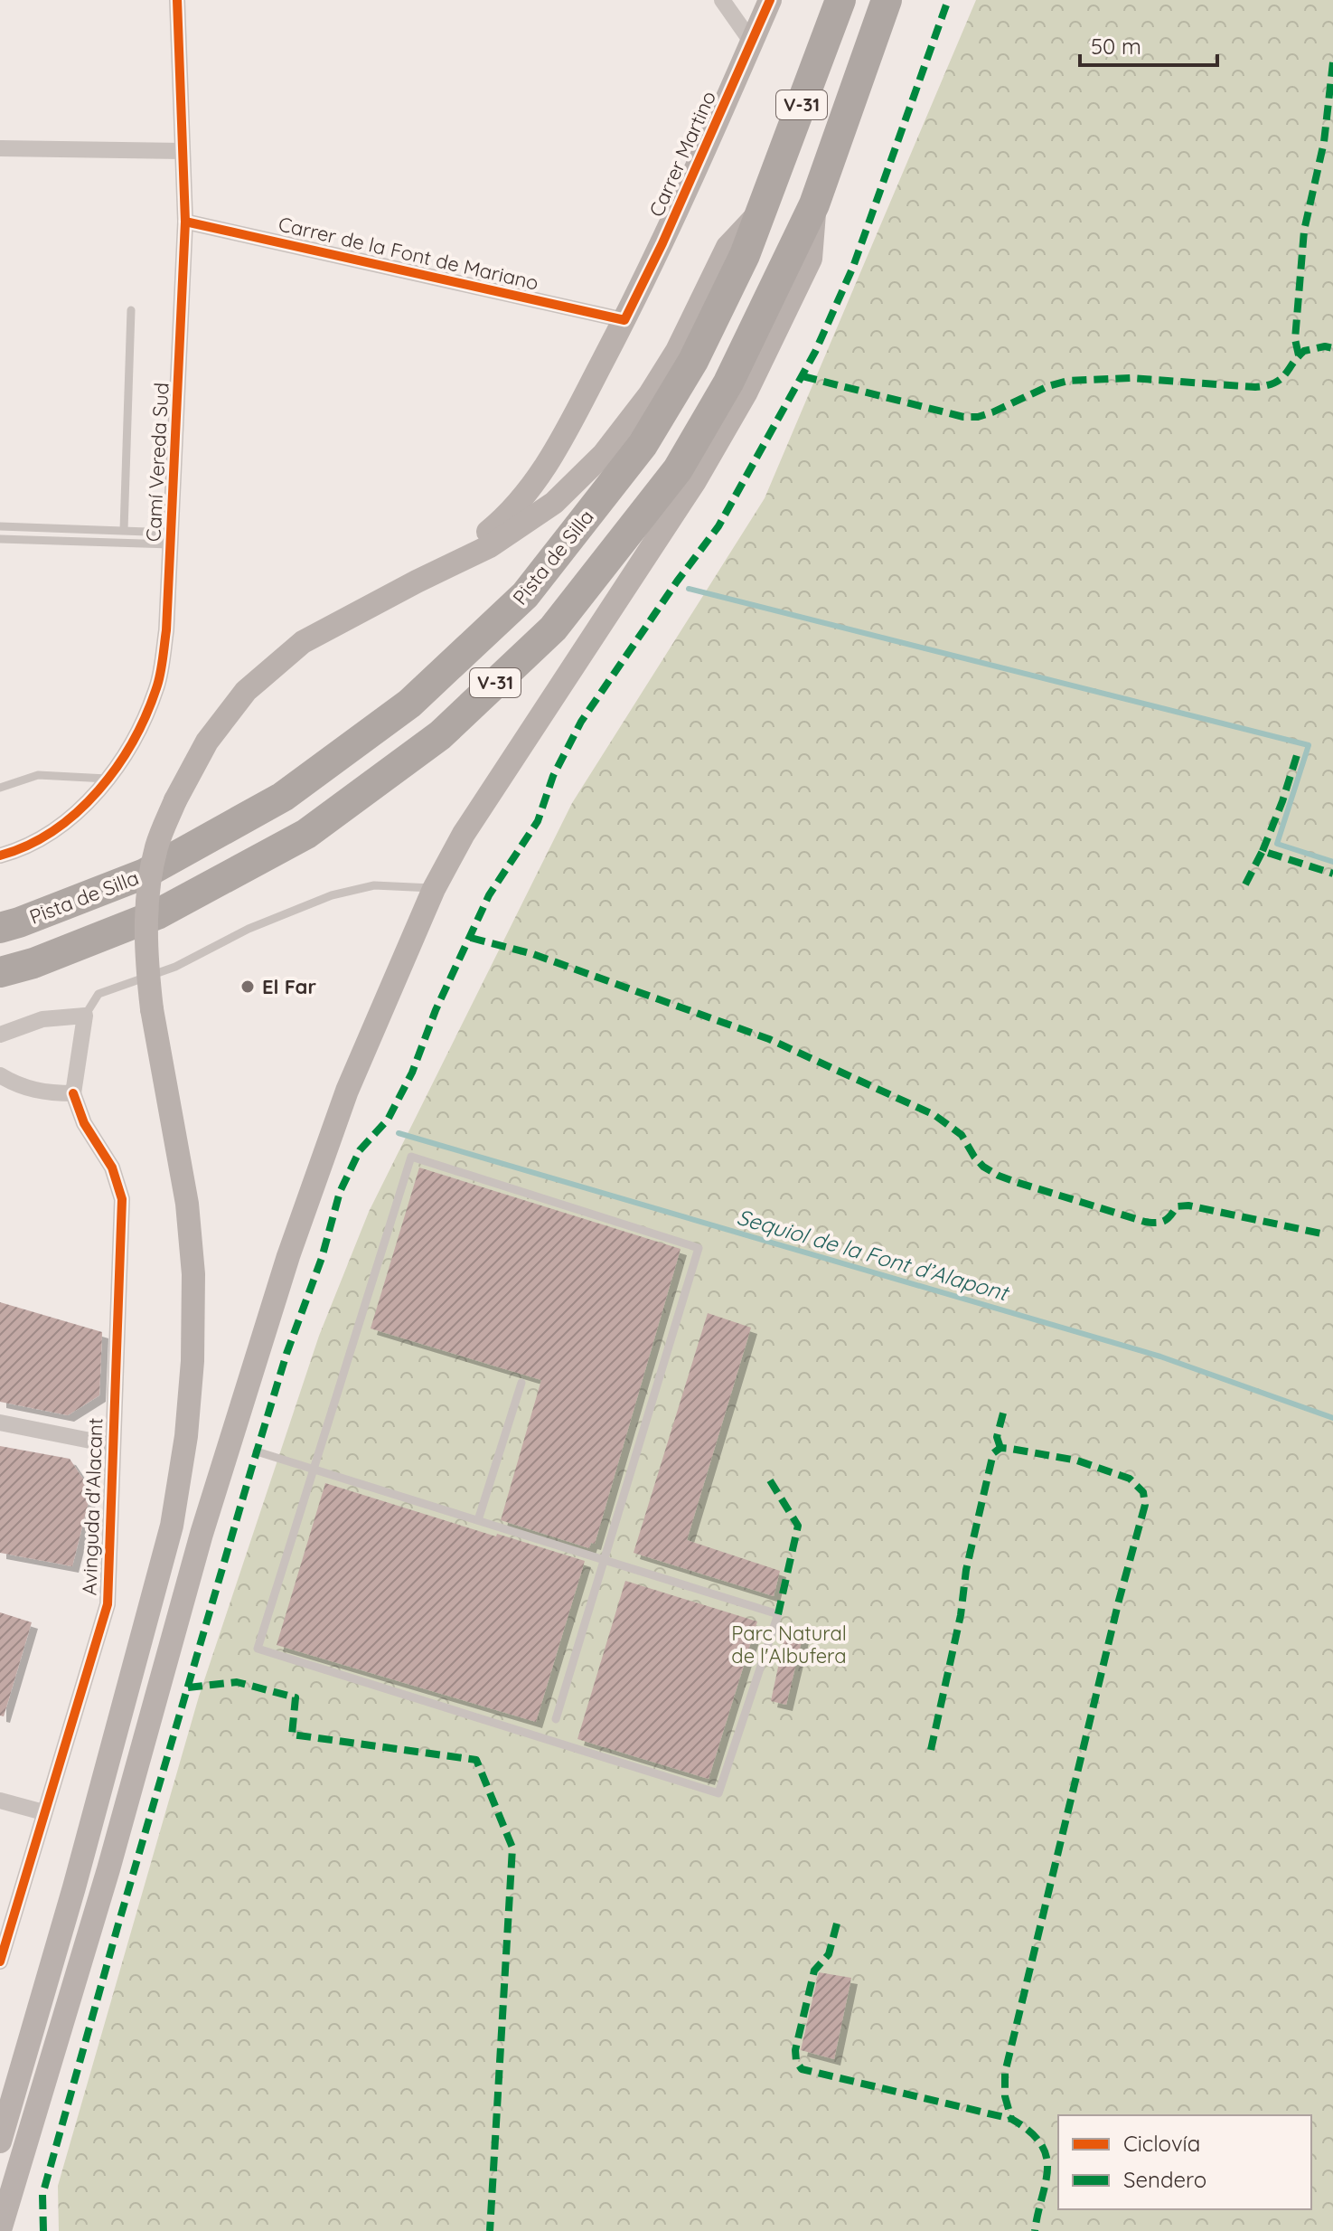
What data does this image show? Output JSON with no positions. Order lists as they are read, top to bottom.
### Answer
{
  "streets": {
    "highway": ["V-31", "Pista de Silla"],
    "main road": ["Carrer Martino"],
    "street": ["Carrer de la Font de Mariano", "Camí Vereda Sud", "Avinguda d'Alacant"]
  },
  "crossings": [
    ["Carrer Martino", "Carrer de la Font de Mariano"],
    ["Carrer de la Font de Mariano", "Camí Vereda Sud"]
  ],
  "water": ["Sequiol de la Font d’Alapont"],
  "parks": ["Parc Natural de l'Albufera"],
  "places": ["El Far"],
  "legend": ["Ciclovía", "Sendero"],
  "scale_bar": "50 m"
}
